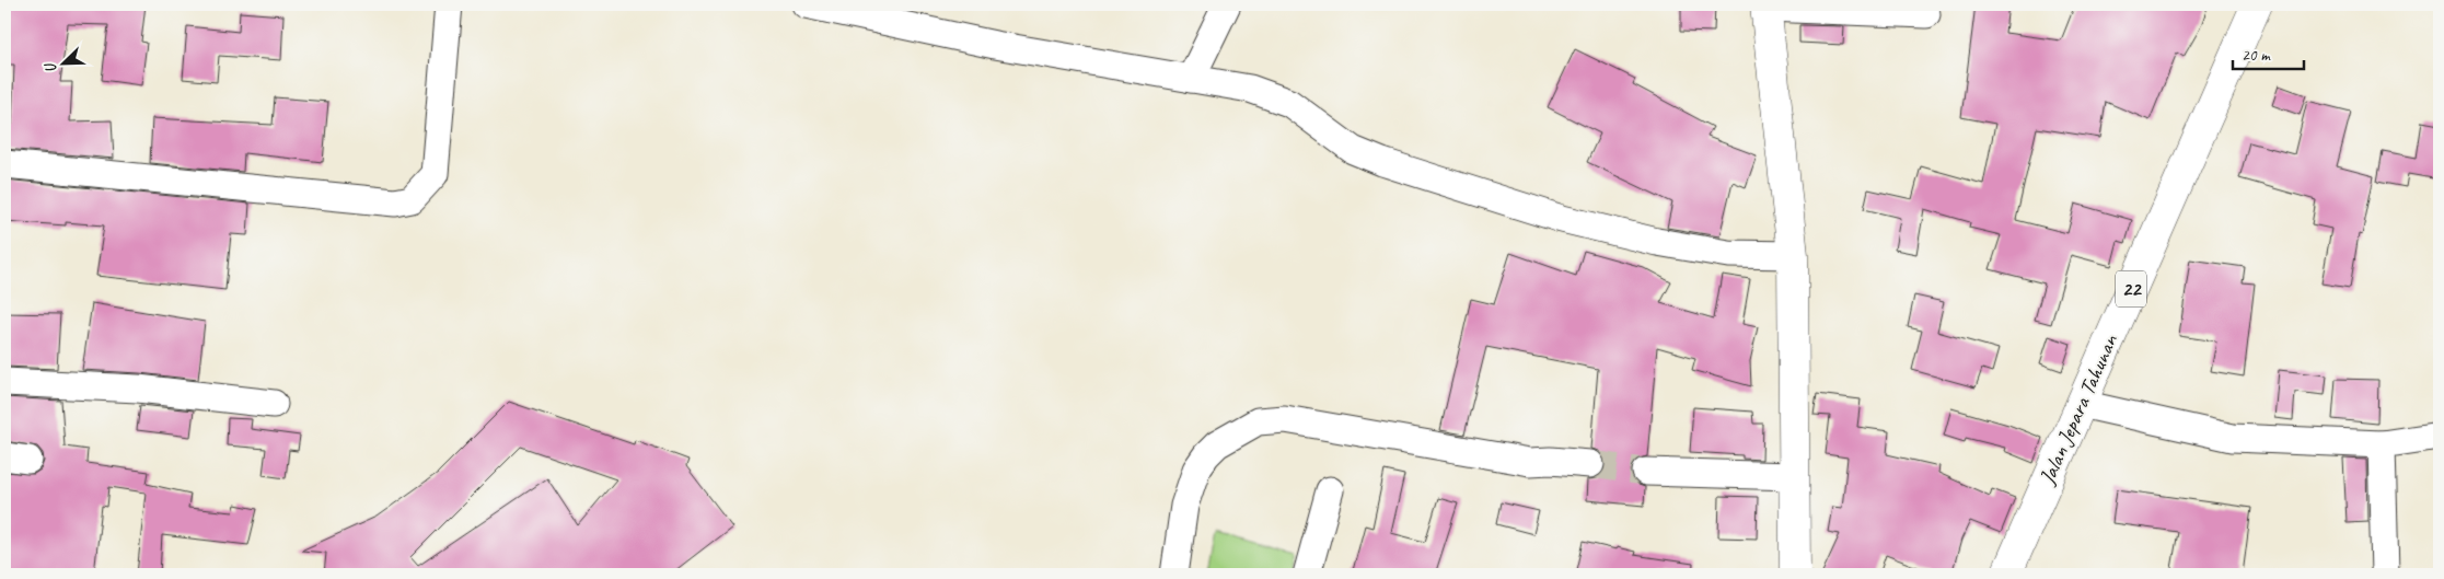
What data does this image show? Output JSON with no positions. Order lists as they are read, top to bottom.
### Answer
{
  "streets": {
    "main road": ["22", "Jalan Jepara Tahunan"]
  },
  "scale_bar": "20 m",
  "north": "bottom left"
}
